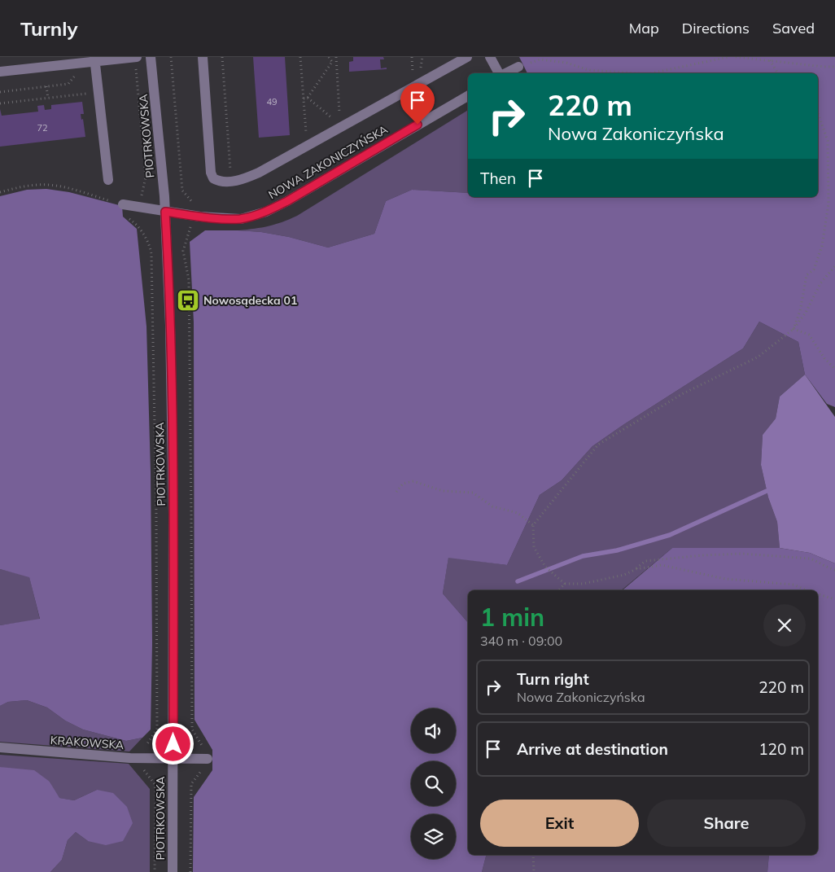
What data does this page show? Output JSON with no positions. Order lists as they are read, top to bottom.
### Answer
{
  "streets": {
    "street": ["PIOTRKOWSKA", "NOWA ZAKONICZYŃSKA", "KRAKOWSKA"]
  },
  "crossings": [
    ["PIOTRKOWSKA", "NOWA ZAKONICZYŃSKA"],
    ["PIOTRKOWSKA", "KRAKOWSKA"]
  ],
  "places": {
    "bus stop": ["Nowosądecka 01"]
  },
  "house_numbers": ["49", "72"],
  "page": {
    "header": "Turnly",
    "nav": ["Map", "Directions", "Saved"],
    "turn": ["220 m", "Nowa Zakoniczyńska"],
    "then": "Then",
    "heading": ["1 min", "340 m · 09:00"],
    "list": [
      {
        "name": "Turn right",
        "note": "Nowa Zakoniczyńska",
        "value": "220 m"
      },
      {
        "name": "Arrive at destination",
        "value": "120 m"
      }
    ],
    "buttons": ["Exit", "Share"]
  }
}
